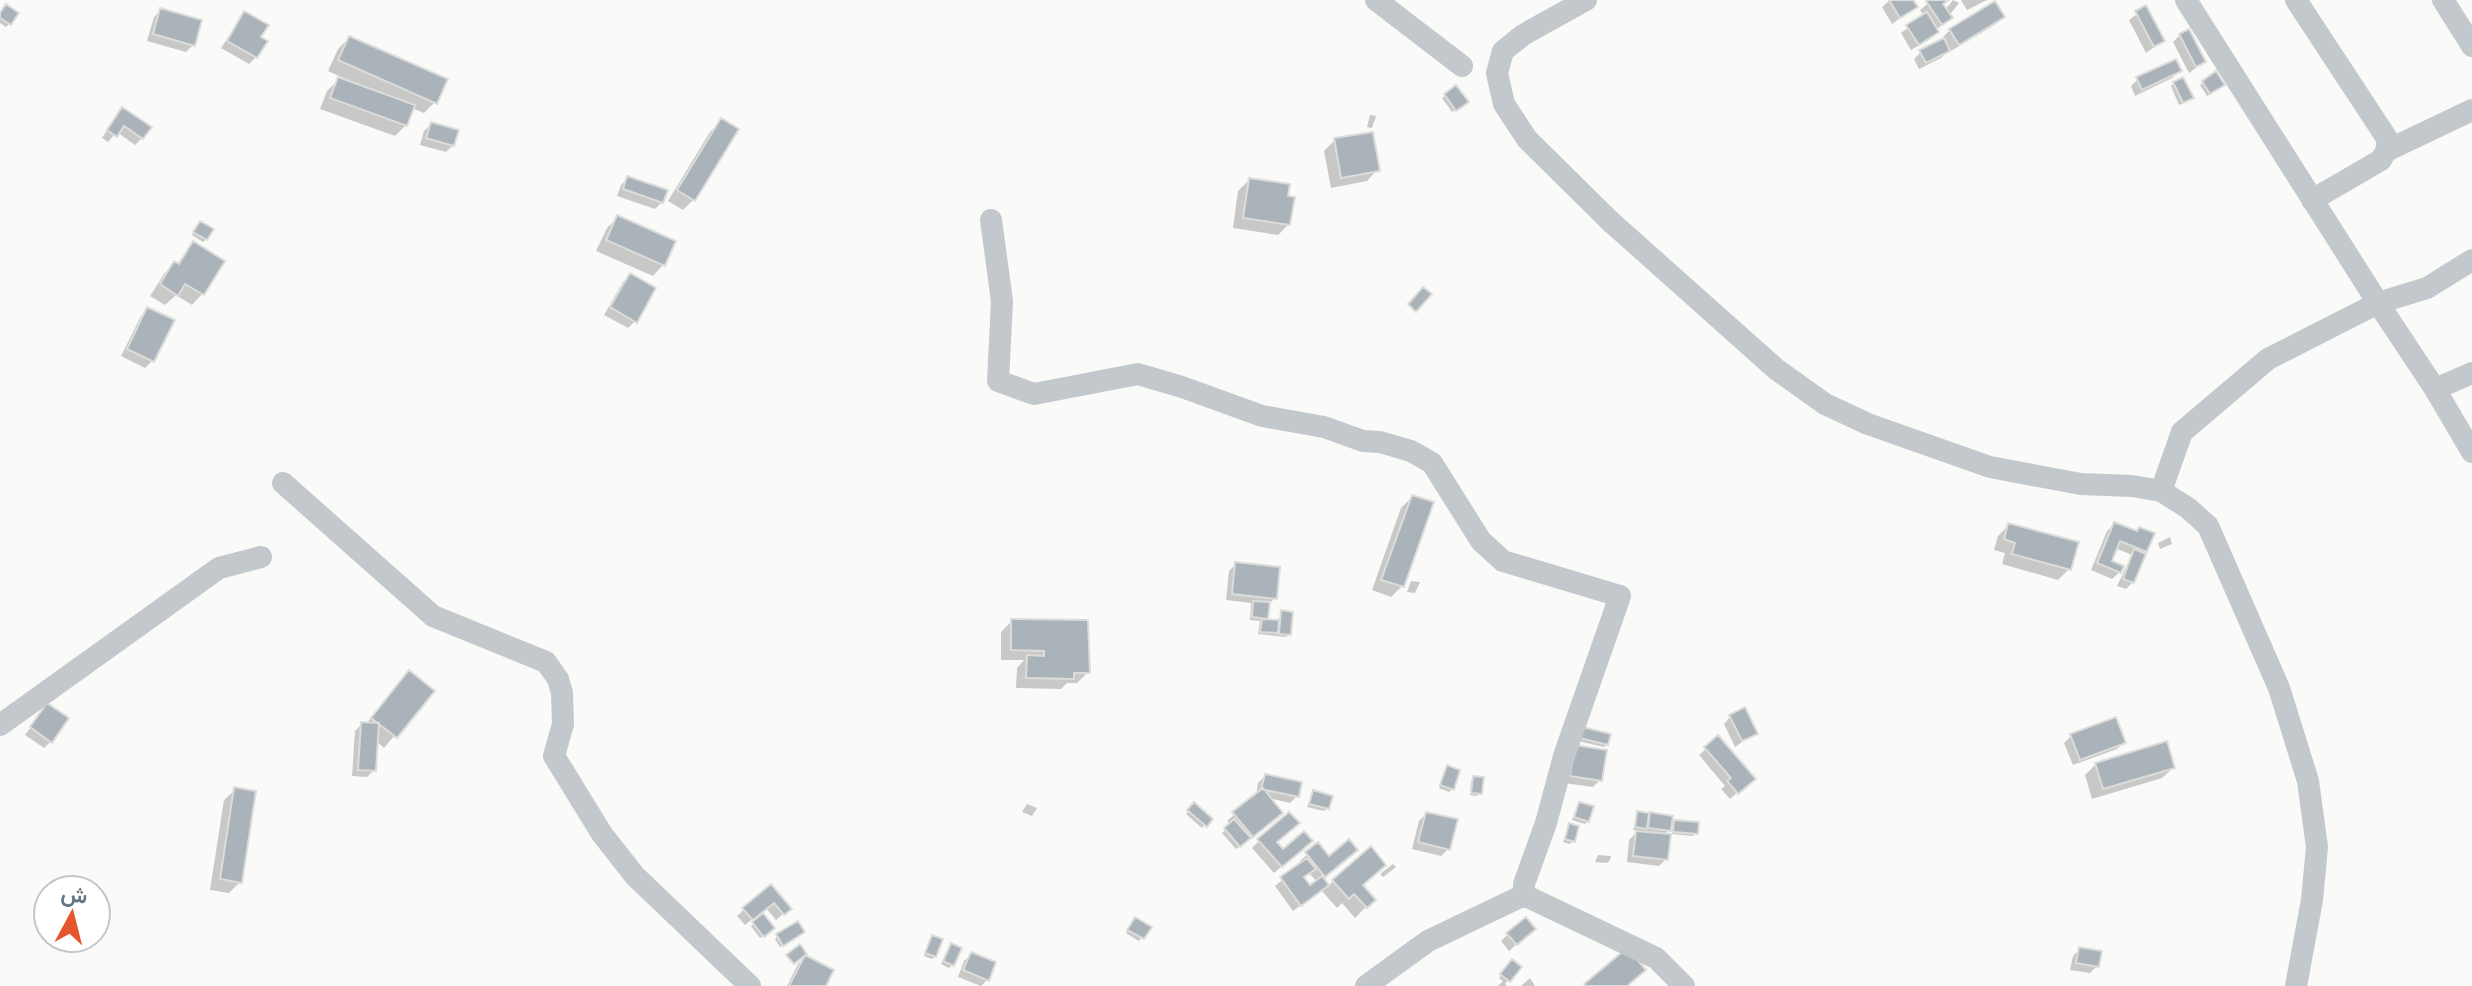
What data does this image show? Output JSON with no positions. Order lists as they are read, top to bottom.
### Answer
{
  "north": "top"
}
